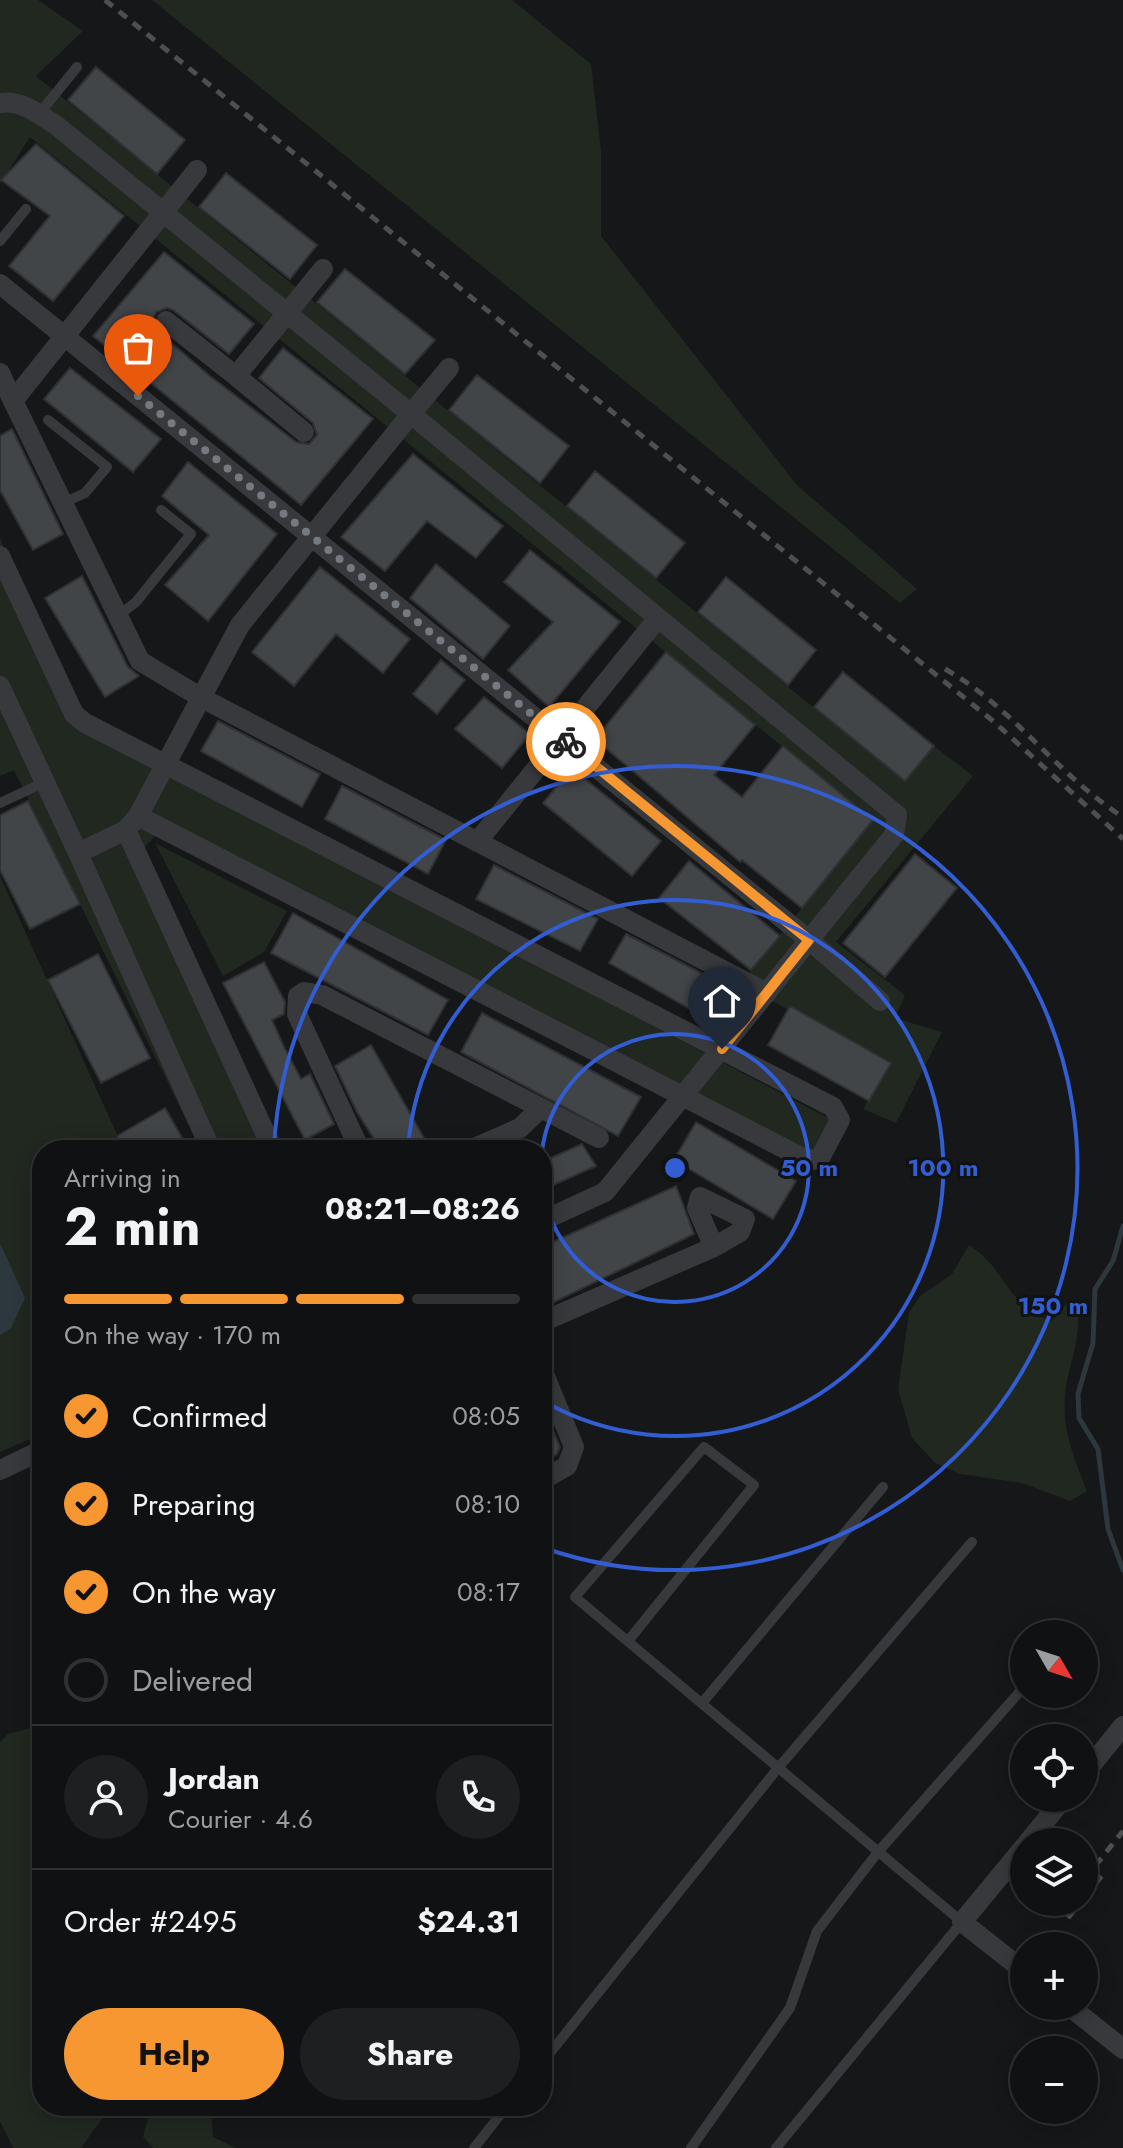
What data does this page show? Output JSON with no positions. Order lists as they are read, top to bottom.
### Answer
{
  "north": "bottom right",
  "page": {
    "heading": ["2 min", "Arriving in", "08:21–08:26"],
    "panel": [
      "Jordan",
      "Courier · 4.6",
      "Order #2495",
      "$24.31"
    ],
    "bar": "On the way · 170 m",
    "list": [
      ["Confirmed", "08:05"],
      ["Preparing", "08:10"],
      ["On the way", "08:17"],
      "Delivered"
    ],
    "map_buttons": ["+", "−"],
    "buttons": ["Help", "Share"]
  },
  "rings": ["50 m", "100 m", "150 m"]
}
